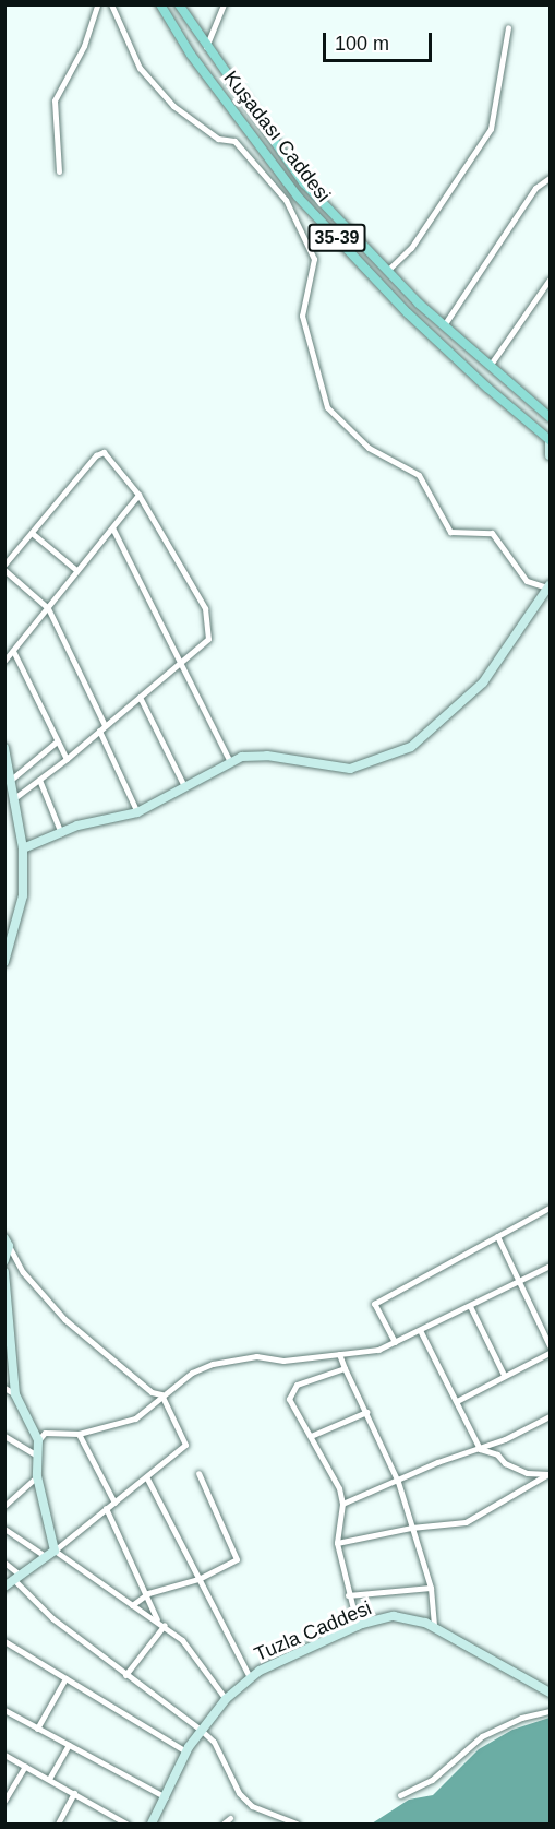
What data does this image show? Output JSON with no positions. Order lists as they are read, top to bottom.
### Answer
{
  "streets": {
    "main road": ["Kuşadası Caddesi", "35-39"],
    "street": ["Tuzla Caddesi"]
  },
  "scale_bar": "100 m"
}
